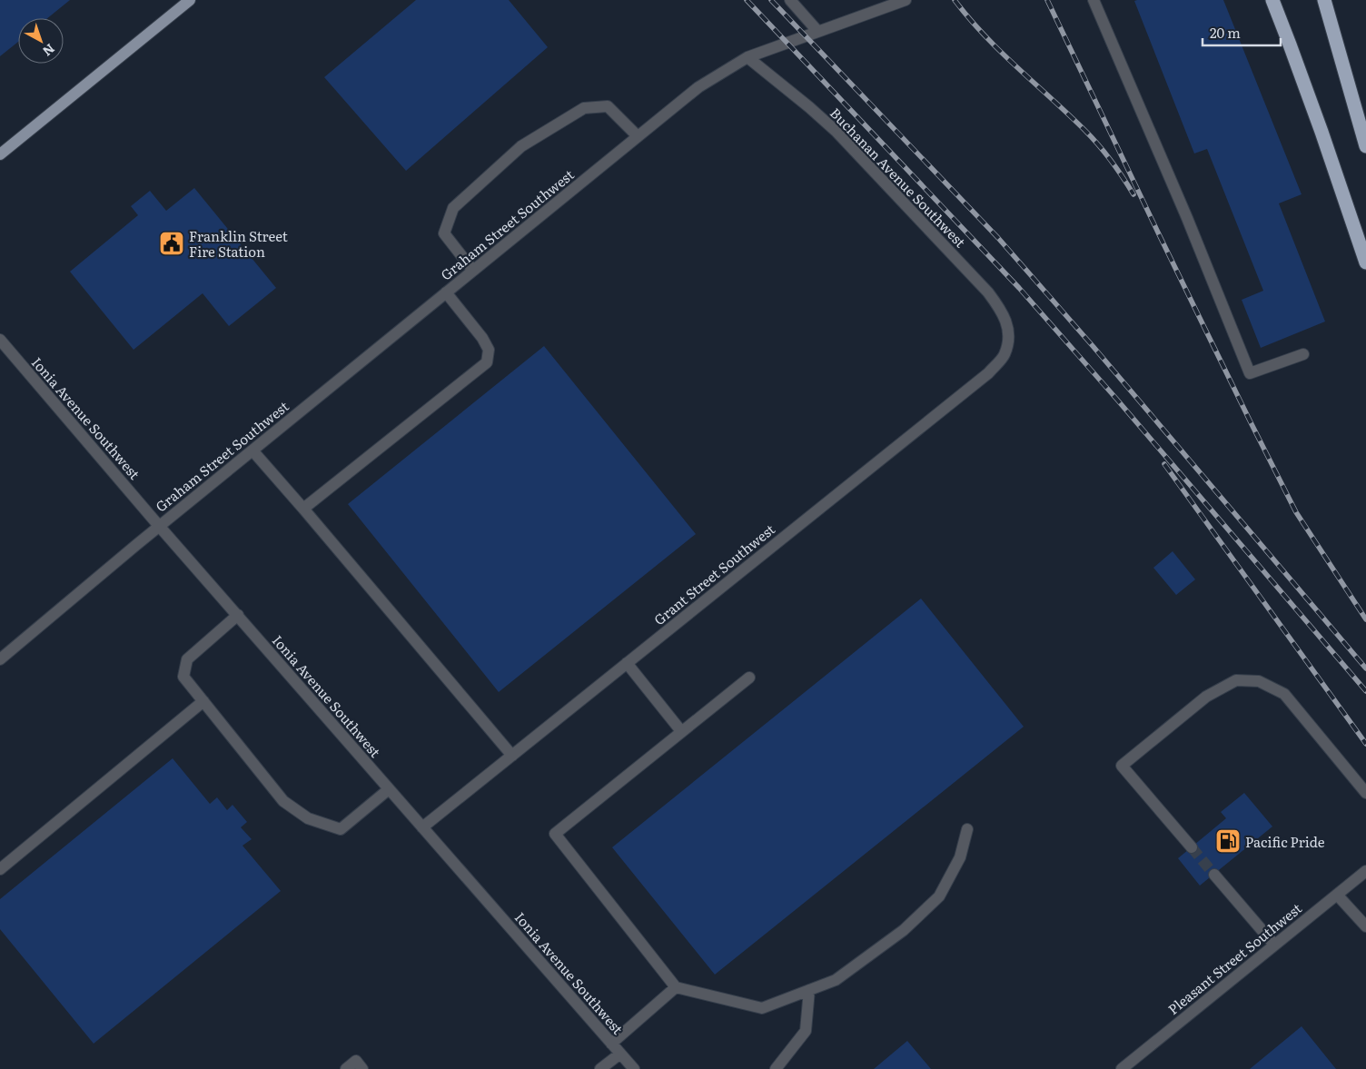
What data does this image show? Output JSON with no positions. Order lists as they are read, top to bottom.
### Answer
{
  "streets": {
    "street": [
      "Buchanan Avenue Southwest",
      "Graham Street Southwest",
      "Ionia Avenue Southwest",
      "Grant Street Southwest",
      "Pleasant Street Southwest"
    ]
  },
  "crossings": [
    ["Buchanan Avenue Southwest", "Graham Street Southwest"],
    ["Buchanan Avenue Southwest", "Grant Street Southwest"],
    ["Graham Street Southwest", "Ionia Avenue Southwest"],
    ["Ionia Avenue Southwest", "Grant Street Southwest"]
  ],
  "places": {
    "public building": ["Franklin Street Fire Station"],
    "fuel station": ["Pacific Pride"]
  },
  "scale_bar": "20 m",
  "north": "bottom right"
}
